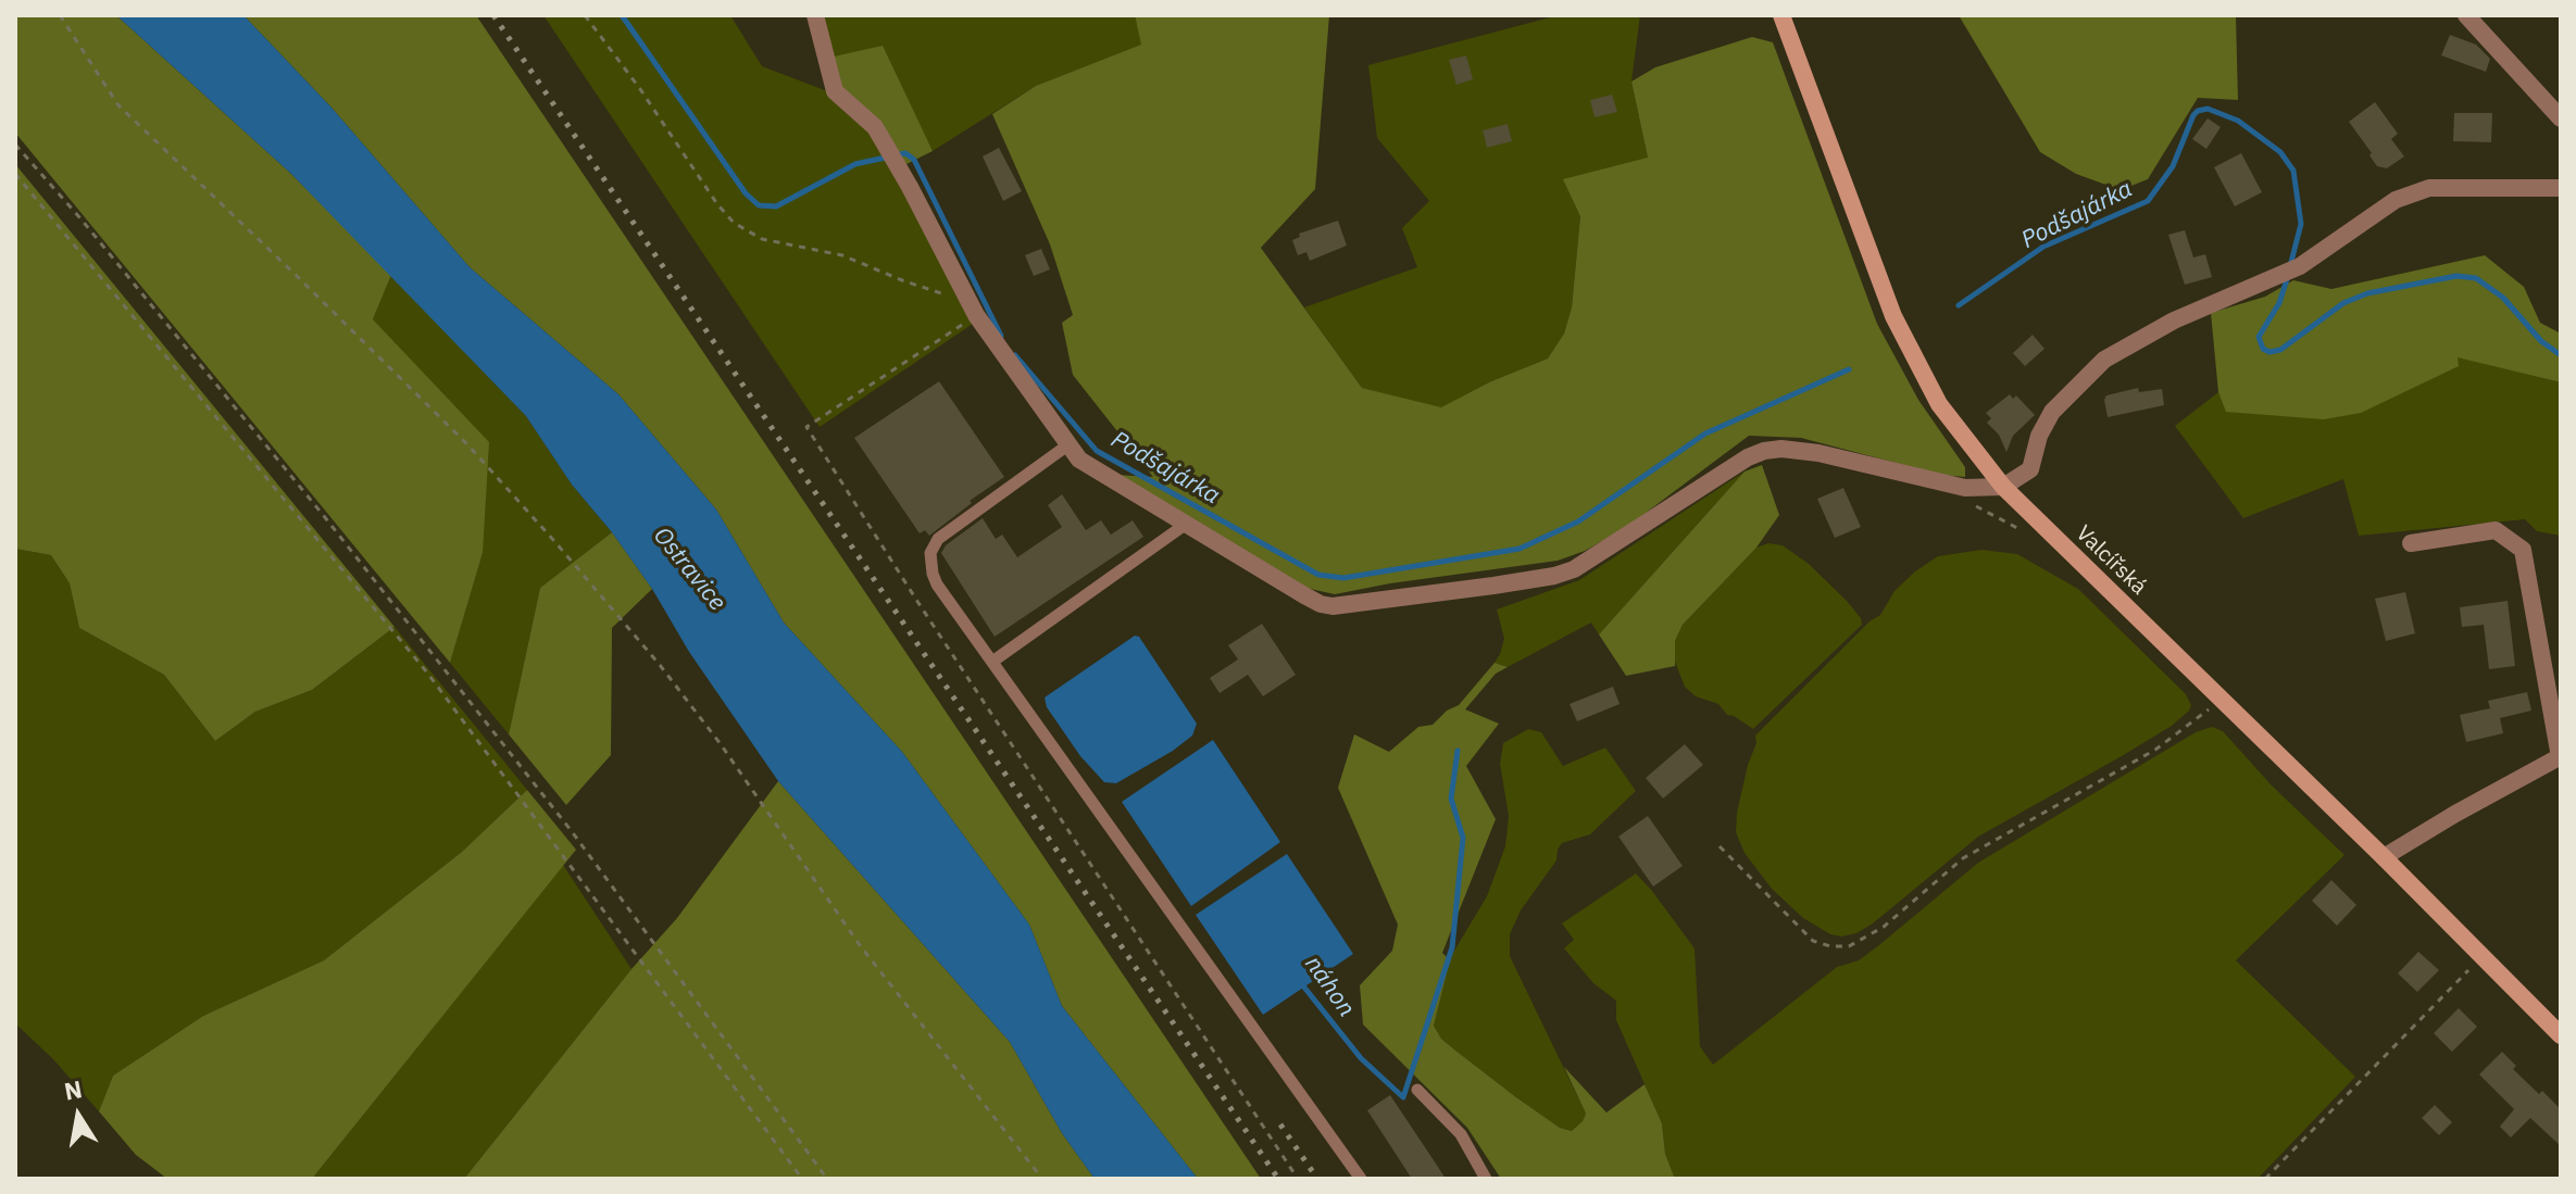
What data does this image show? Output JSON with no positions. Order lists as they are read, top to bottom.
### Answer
{
  "streets": {
    "main road": ["Valcířská"]
  },
  "water": ["Podšajárka", "Ostravice", "náhon"],
  "north": "top"
}
